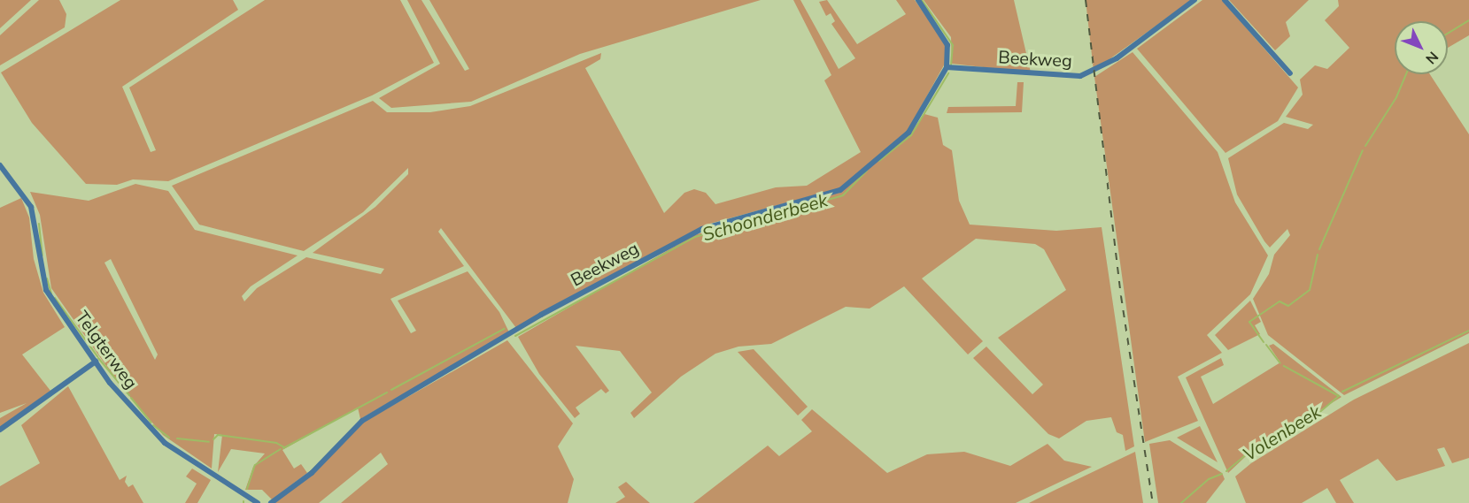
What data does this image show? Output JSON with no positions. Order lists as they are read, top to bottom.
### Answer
{
  "streets": {
    "street": ["Beekweg", "Telgterweg"]
  },
  "water": ["Schoonderbeek", "Volenbeek"],
  "north": "bottom right"
}
